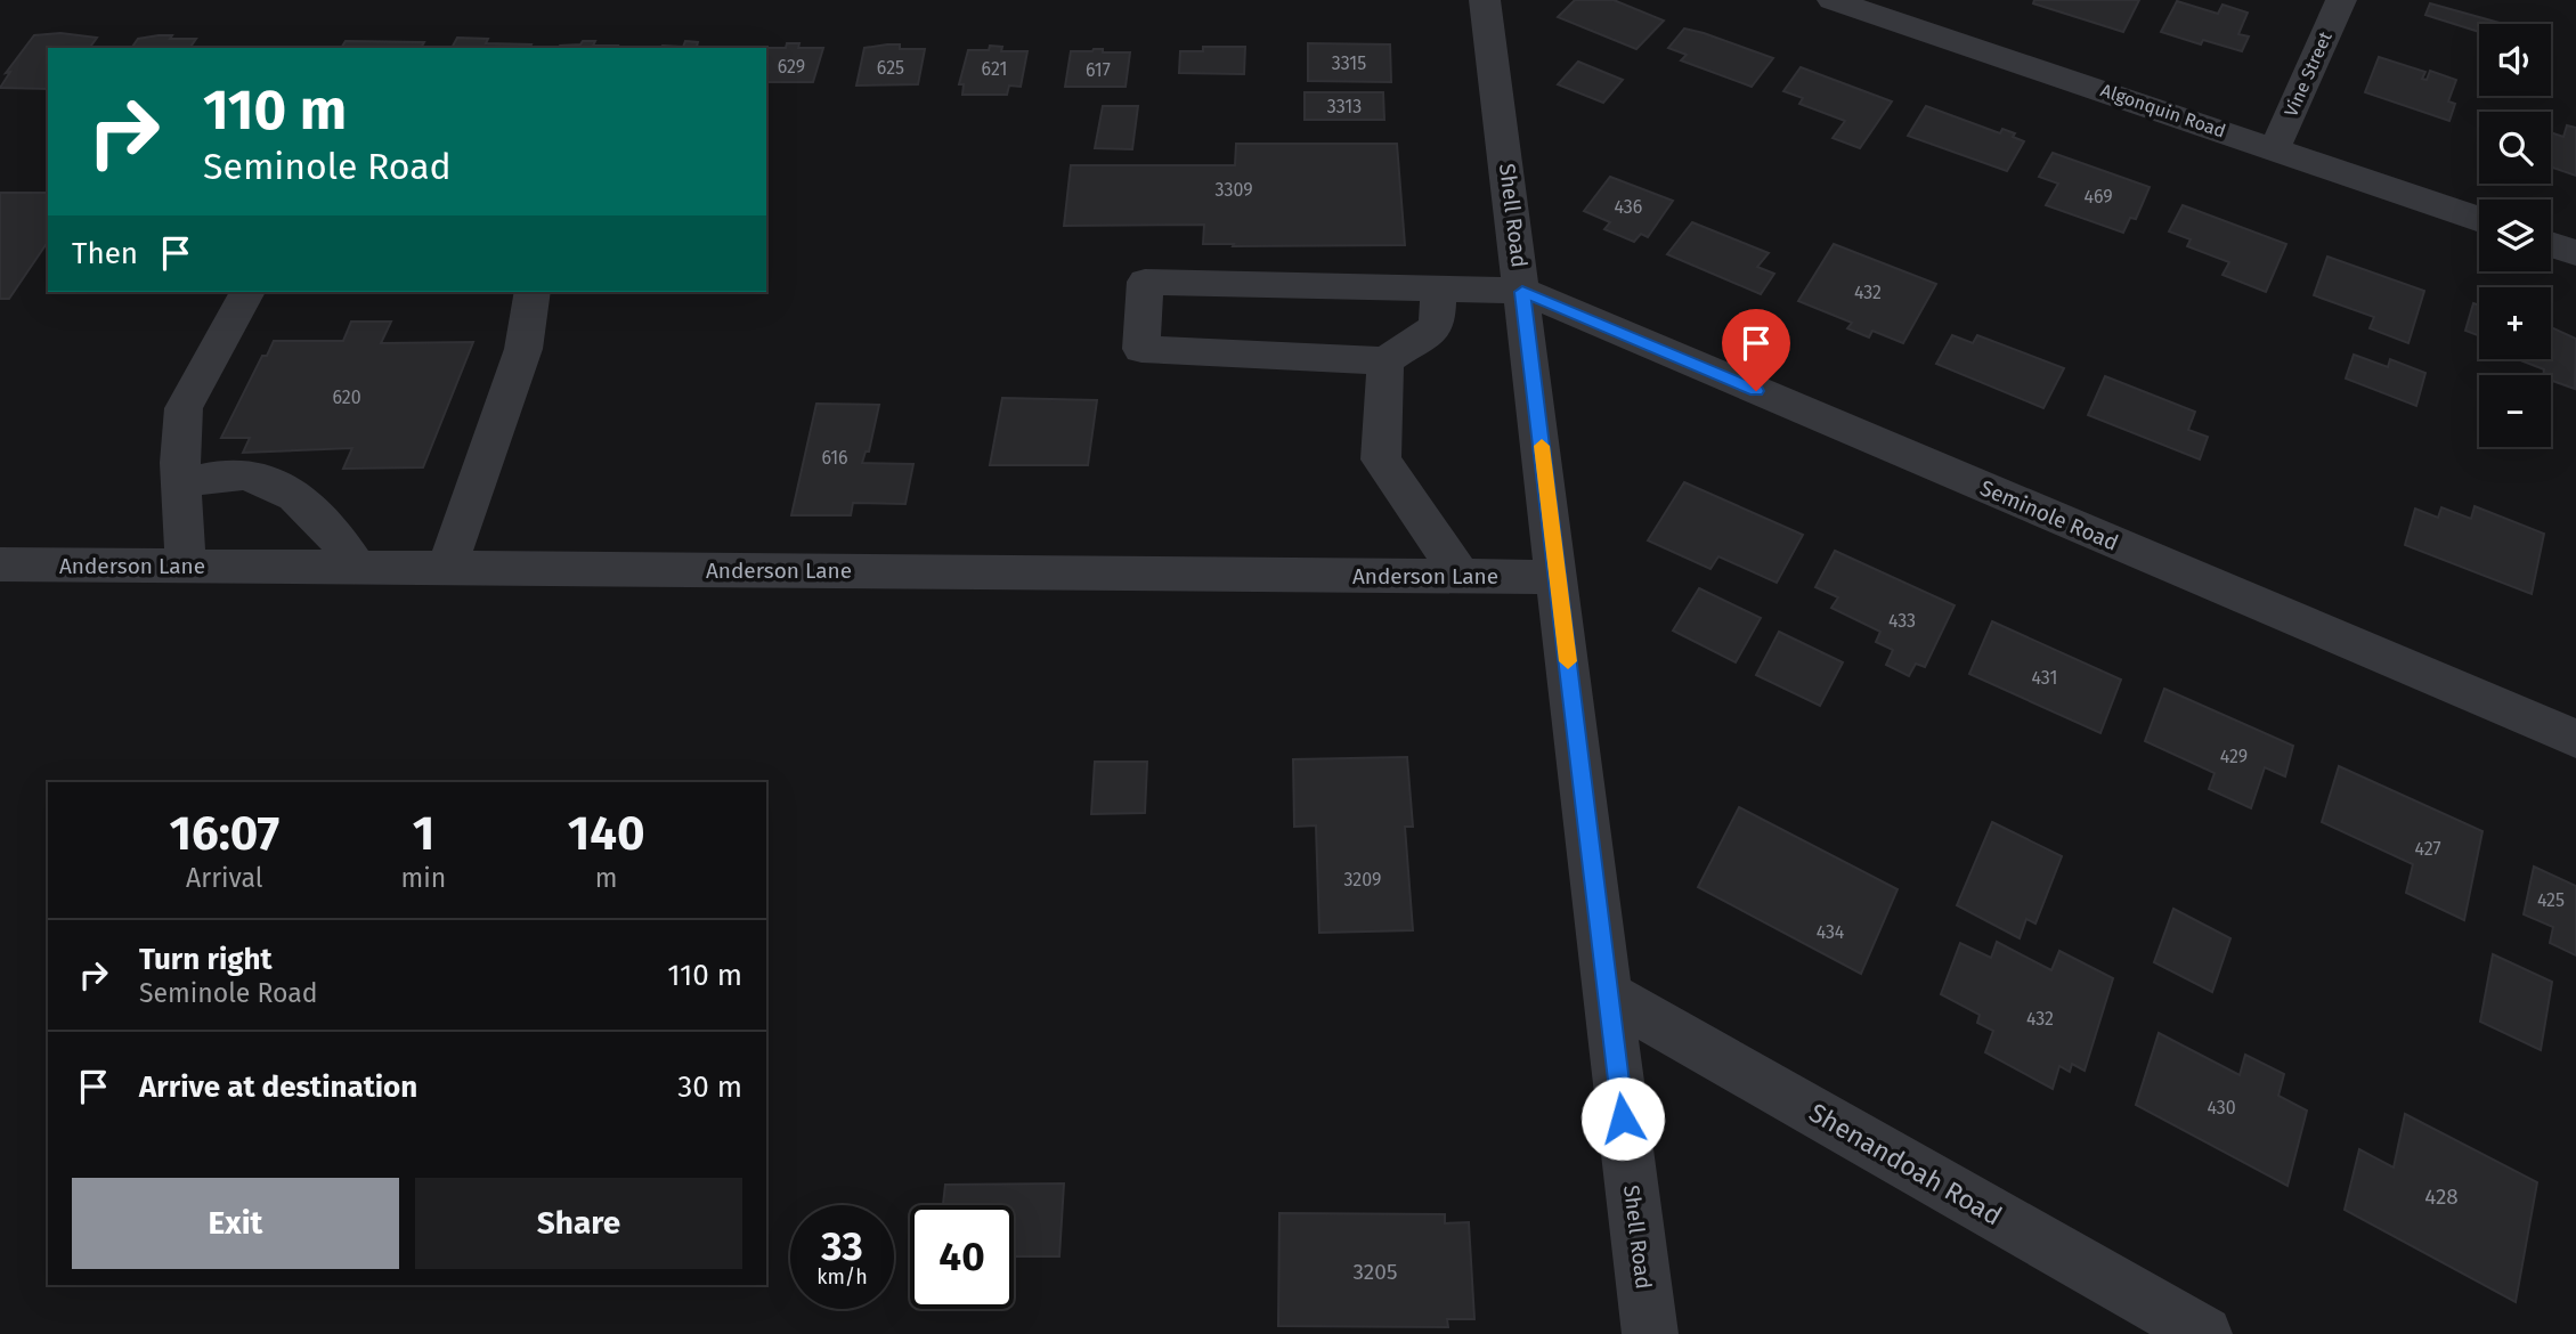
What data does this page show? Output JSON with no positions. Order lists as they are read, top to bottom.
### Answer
{
  "streets": {
    "street": [
      "Vine Street",
      "Algonquin Road",
      "Shell Road",
      "Seminole Road",
      "Anderson Lane",
      "Shenandoah Road"
    ]
  },
  "crossings": [
    ["Vine Street", "Algonquin Road"],
    ["Shell Road", "Seminole Road"],
    ["Shell Road", "Anderson Lane"],
    ["Shell Road", "Shenandoah Road"]
  ],
  "house_numbers": [
    "3315",
    "629",
    "625",
    "621",
    "617",
    "3313",
    "3309",
    "469",
    "436",
    "432",
    "620",
    "616",
    "433",
    "431",
    "429",
    "427",
    "3209",
    "425",
    "434",
    "432",
    "430",
    "428",
    "3205"
  ],
  "page": {
    "map_buttons": ["+", "−"],
    "turn": ["110 m", "Seminole Road"],
    "then": "Then",
    "eta": [
      "16:07",
      "Arrival",
      "1",
      "min",
      "140",
      "m"
    ],
    "list": [
      {
        "name": "Turn right",
        "note": "Seminole Road",
        "value": "110 m"
      },
      {
        "name": "Arrive at destination",
        "value": "30 m"
      }
    ],
    "buttons": ["Exit", "Share"],
    "speed": "33 km/h",
    "limit": "40"
  }
}
